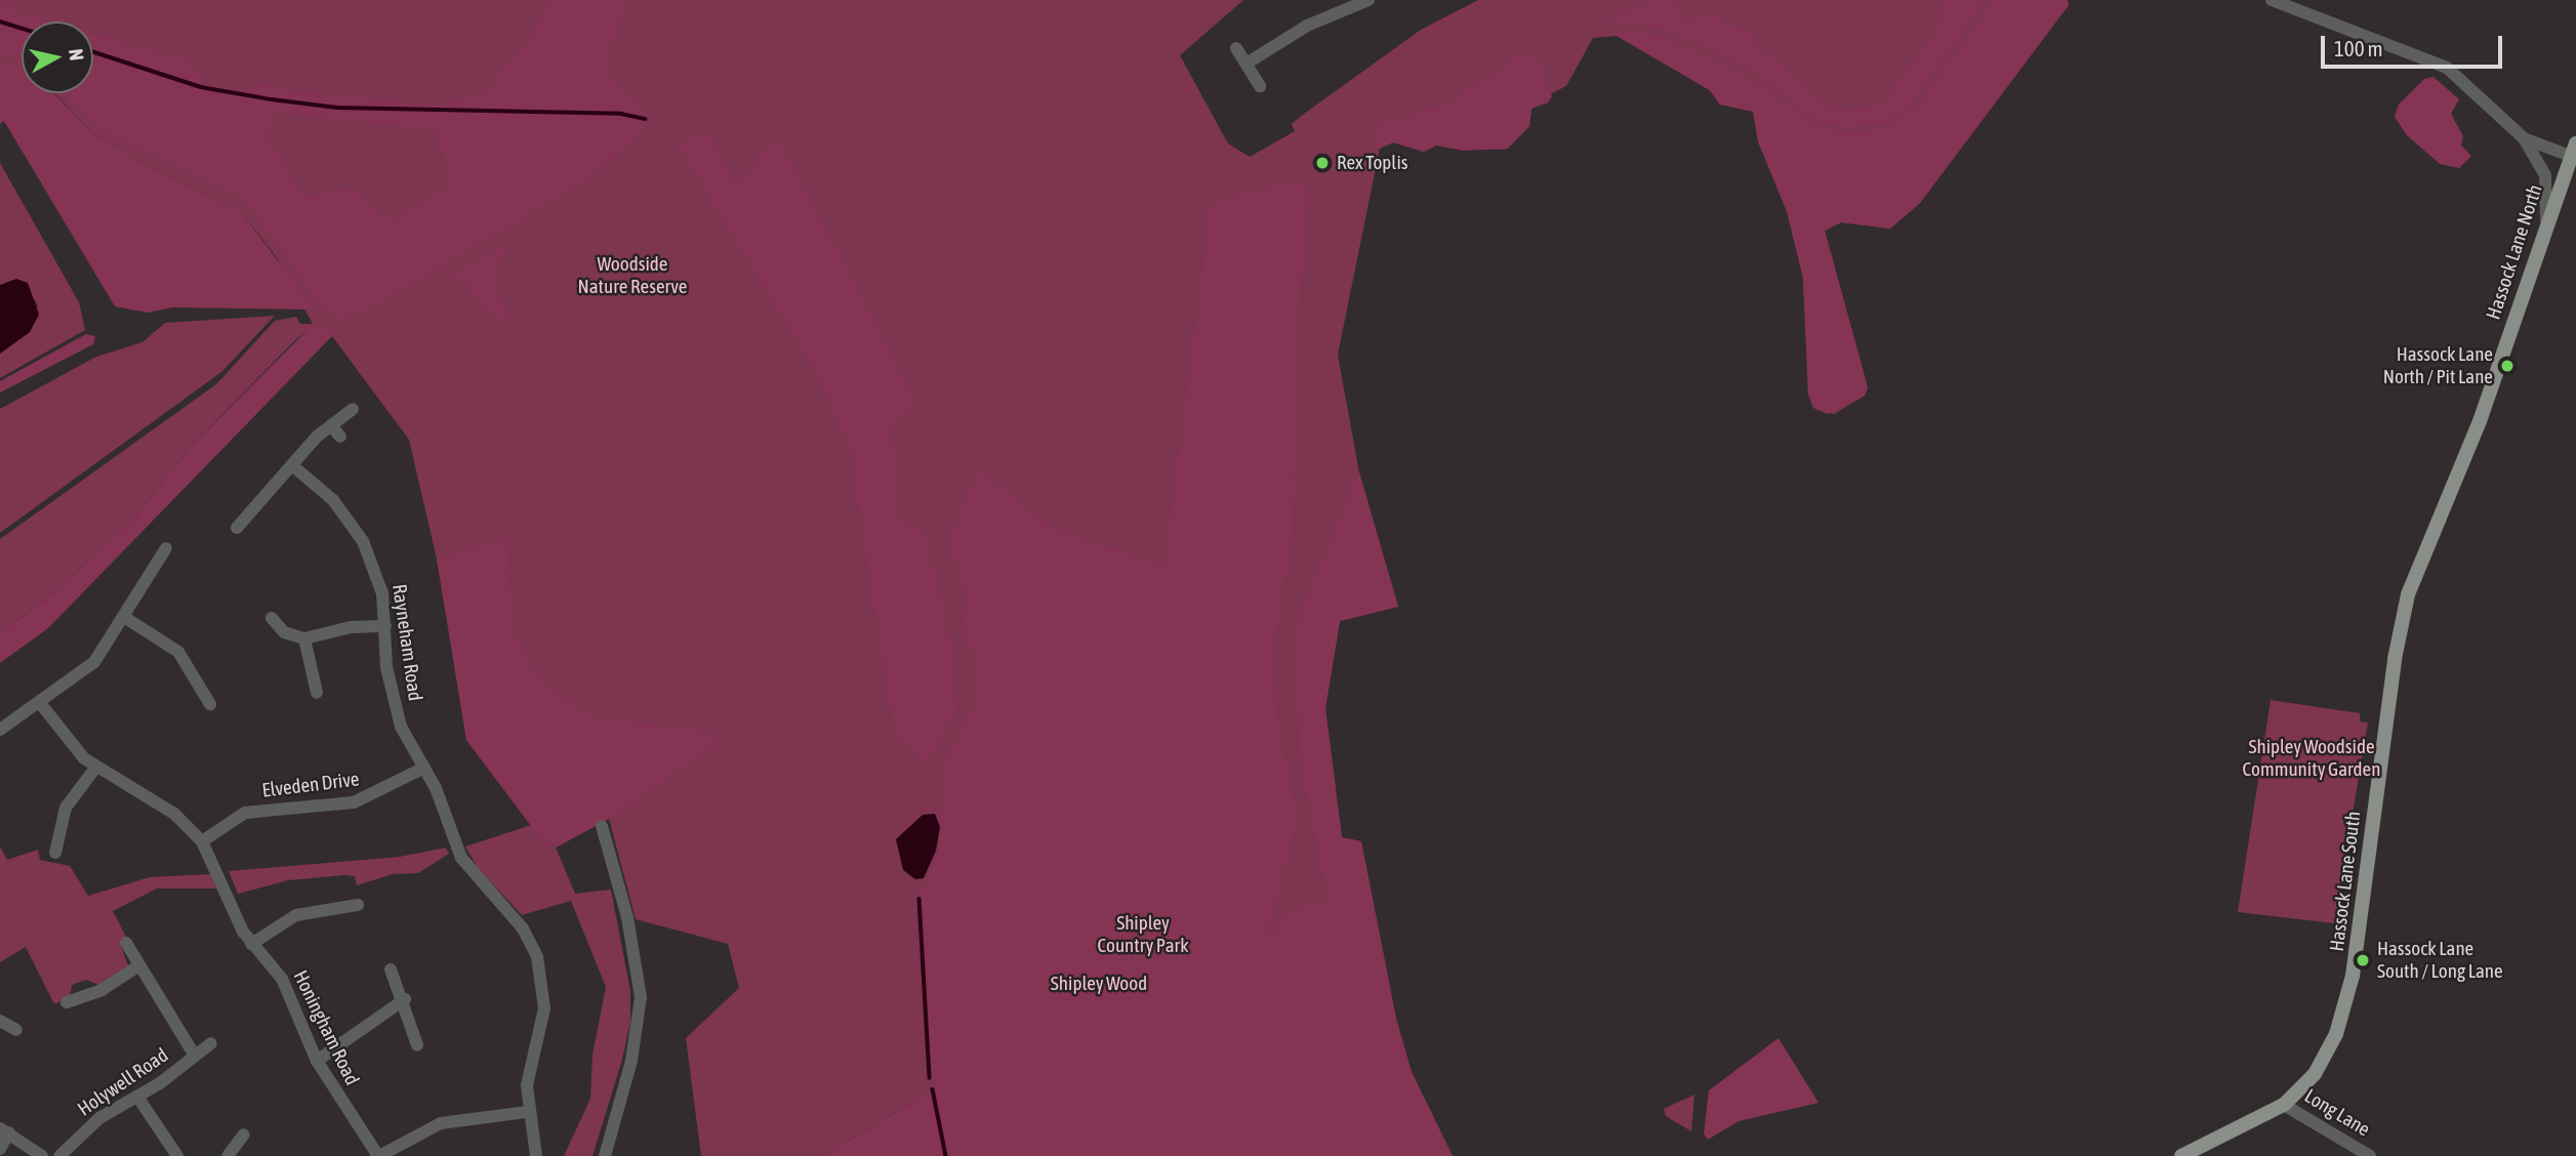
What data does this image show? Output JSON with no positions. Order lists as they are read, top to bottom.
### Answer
{
  "streets": {
    "main road": ["Hassock Lane North", "Hassock Lane South"],
    "street": [
      "Rayneham Road",
      "Elveden Drive",
      "Honingham Road",
      "Holywell Road",
      "Long Lane"
    ]
  },
  "crossings": [
    ["Hassock Lane North", "Hassock Lane South"],
    ["Rayneham Road", "Elveden Drive"],
    ["Elveden Drive", "Honingham Road"],
    ["Hassock Lane South", "Long Lane"]
  ],
  "parks": [
    "Woodside Nature Reserve",
    "Shipley Woodside Community Garden",
    "Shipley Country Park",
    "Shipley Wood"
  ],
  "places": ["Rex Toplis", "Hassock Lane North / Pit Lane", "Hassock Lane South / Long Lane"],
  "scale_bar": "100 m",
  "north": "right"
}
